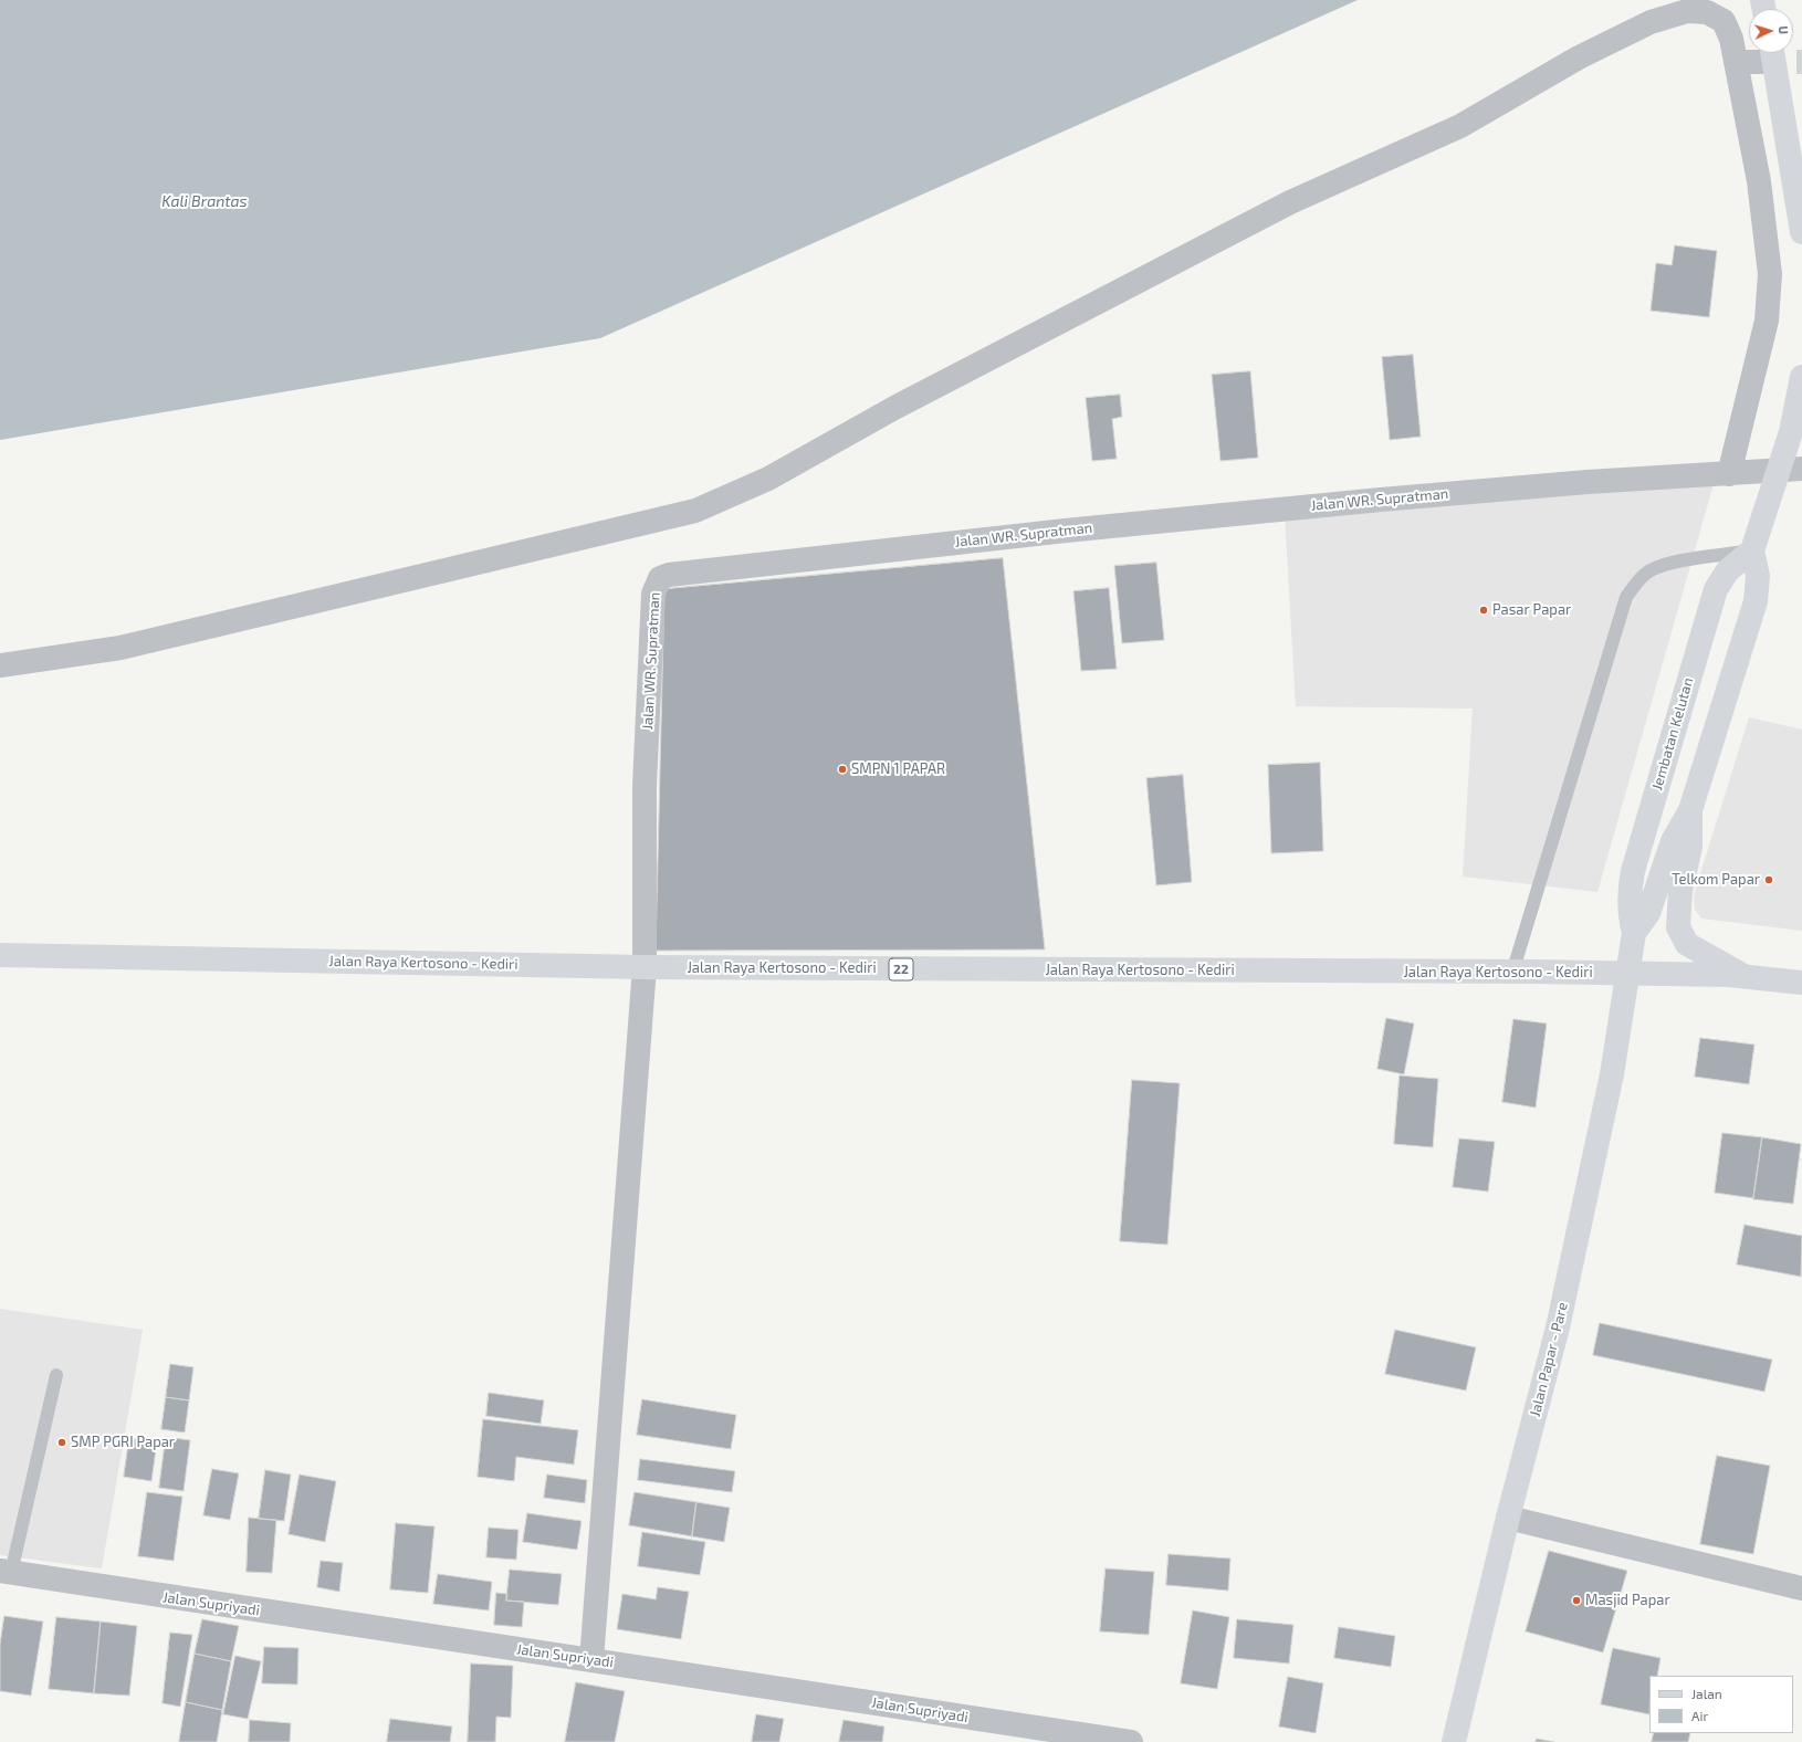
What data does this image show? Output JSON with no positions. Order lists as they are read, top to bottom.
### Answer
{
  "streets": {
    "main road": [
      "Jembatan Kelutan",
      "Jalan Raya Kertosono - Kediri",
      "22",
      "Jalan Papar - Pare"
    ],
    "street": ["Jalan WR. Supratman", "Jalan Supriyadi"]
  },
  "crossings": [
    ["Jalan WR. Supratman", "Jembatan Kelutan"],
    ["Jalan WR. Supratman", "Jalan Raya Kertosono - Kediri"],
    ["Jembatan Kelutan", "Jalan Raya Kertosono - Kediri"],
    ["Jembatan Kelutan", "Jalan Papar - Pare"],
    ["Jalan Raya Kertosono - Kediri", "Jalan Papar - Pare"]
  ],
  "water": ["Kali Brantas"],
  "places": [
    "Pasar Papar",
    "SMPN 1 PAPAR",
    "Telkom Papar",
    "SMP PGRI Papar",
    "Masjid Papar"
  ],
  "legend": ["Jalan", "Air"],
  "north": "right"
}
